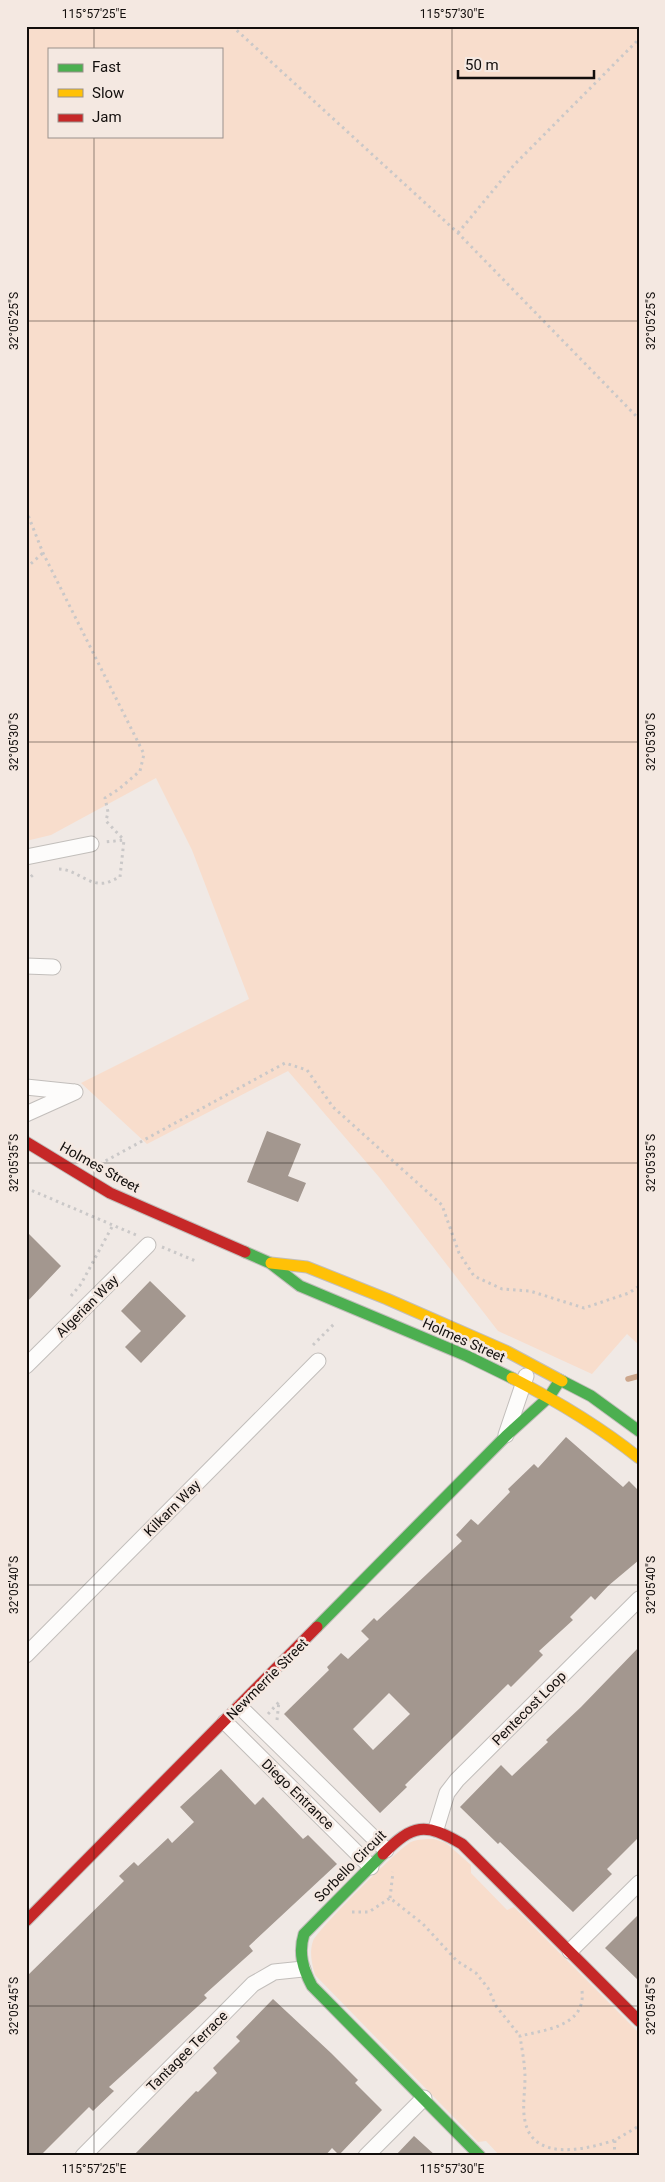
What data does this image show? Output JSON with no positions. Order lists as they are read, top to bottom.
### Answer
{
  "streets": {
    "street": [
      "Holmes Street",
      "Algerian Way",
      "Kilkarn Way",
      "Newmerrie Street",
      "Pentecost Loop",
      "Diego Entrance",
      "Sorbello Circuit",
      "Tantagee Terrace"
    ]
  },
  "crossings": [
    ["Holmes Street", "Newmerrie Street"],
    ["Newmerrie Street", "Diego Entrance"],
    ["Pentecost Loop", "Sorbello Circuit"],
    ["Diego Entrance", "Sorbello Circuit"],
    ["Sorbello Circuit", "Tantagee Terrace"]
  ],
  "legend": ["Fast", "Slow", "Jam"],
  "scale_bar": "50 m",
  "coordinates": [
    "115°57'25\"E",
    "115°57'30\"E",
    "32°05'25\"S",
    "32°05'30\"S",
    "32°05'35\"S",
    "32°05'40\"S",
    "32°05'45\"S"
  ]
}
